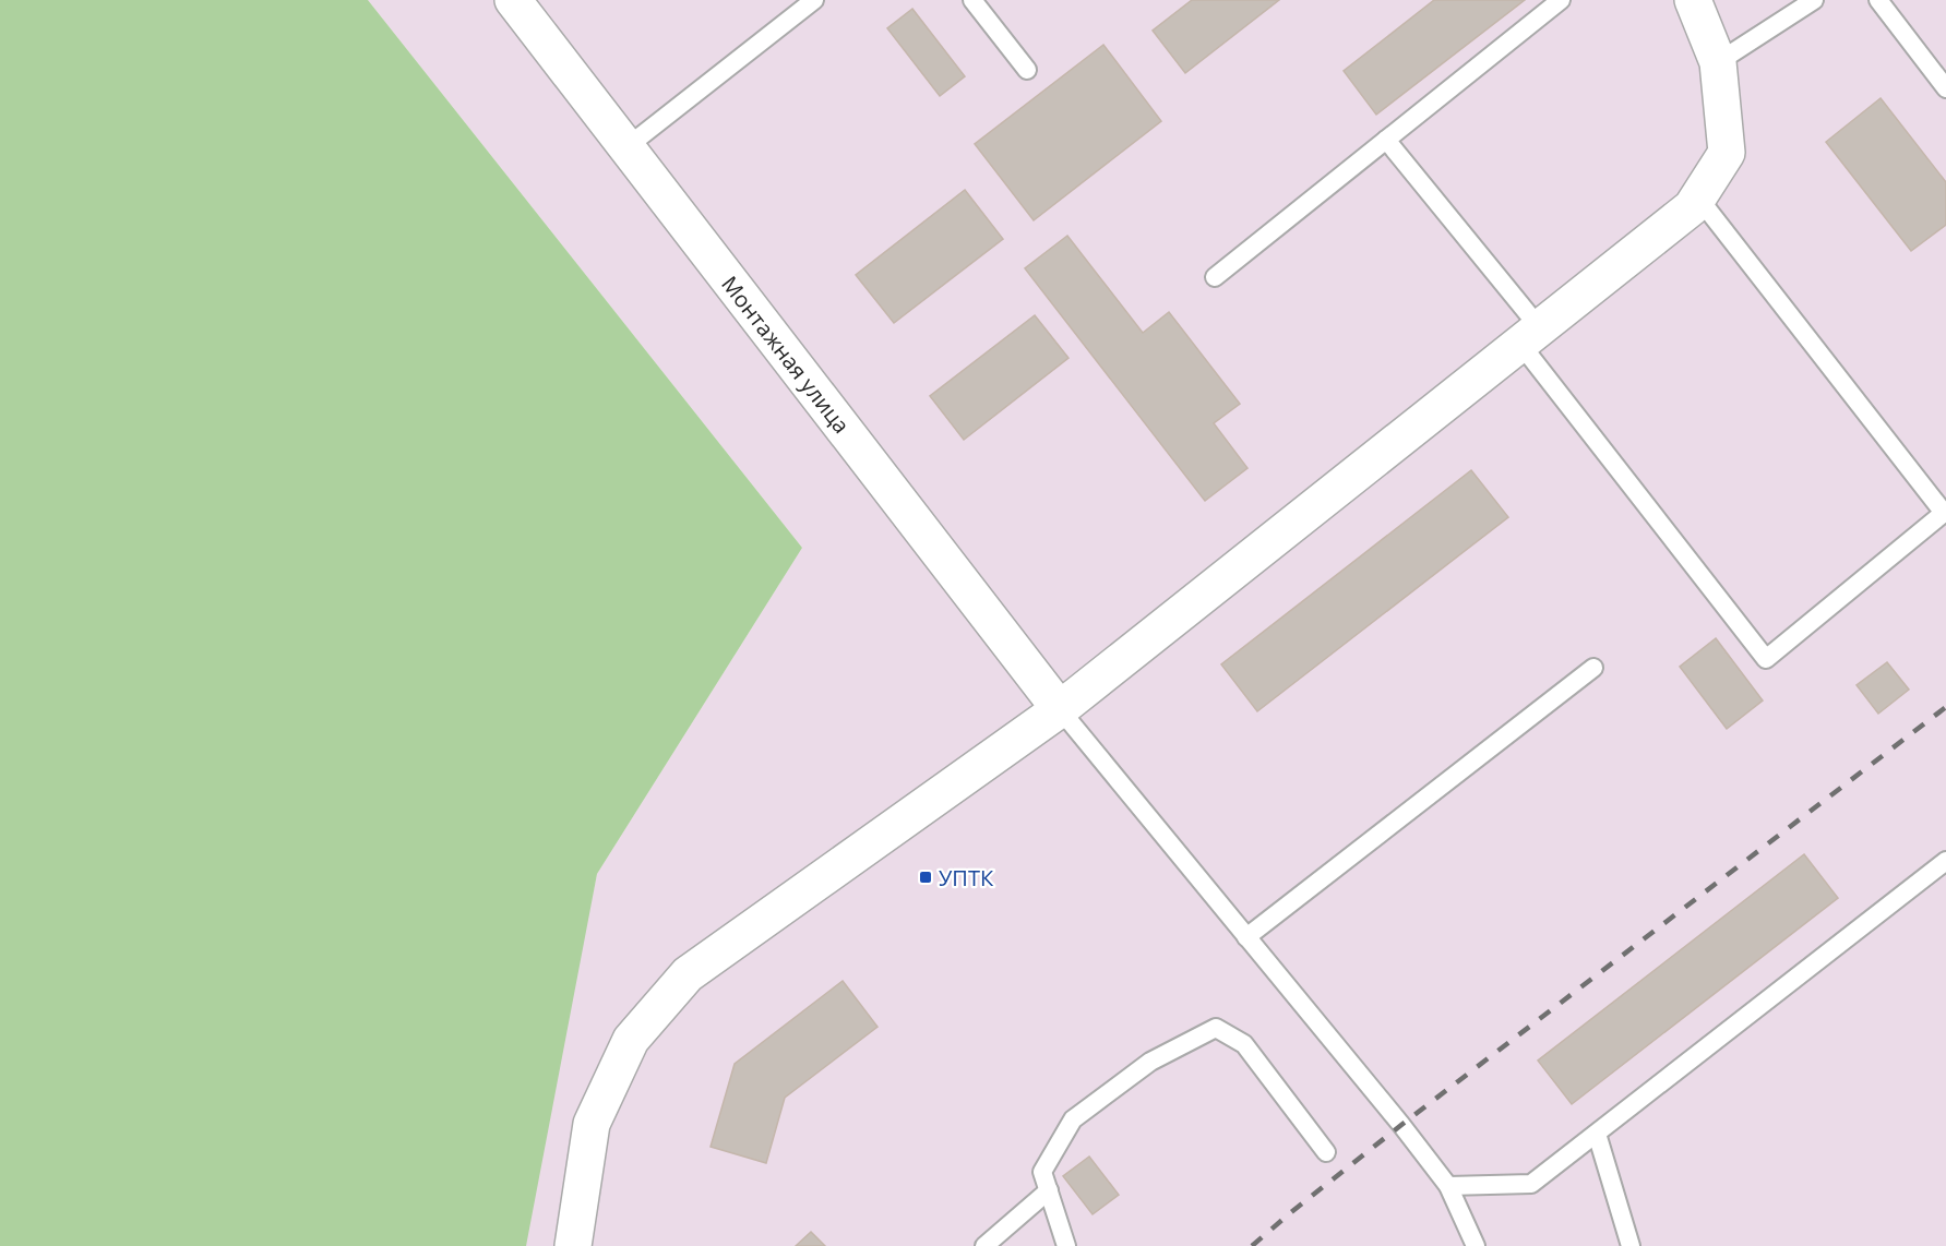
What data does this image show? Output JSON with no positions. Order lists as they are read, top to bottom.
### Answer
{
  "streets": {
    "street": ["Монтажная улица"]
  },
  "places": {
    "transit": ["УПТК"]
  }
}
